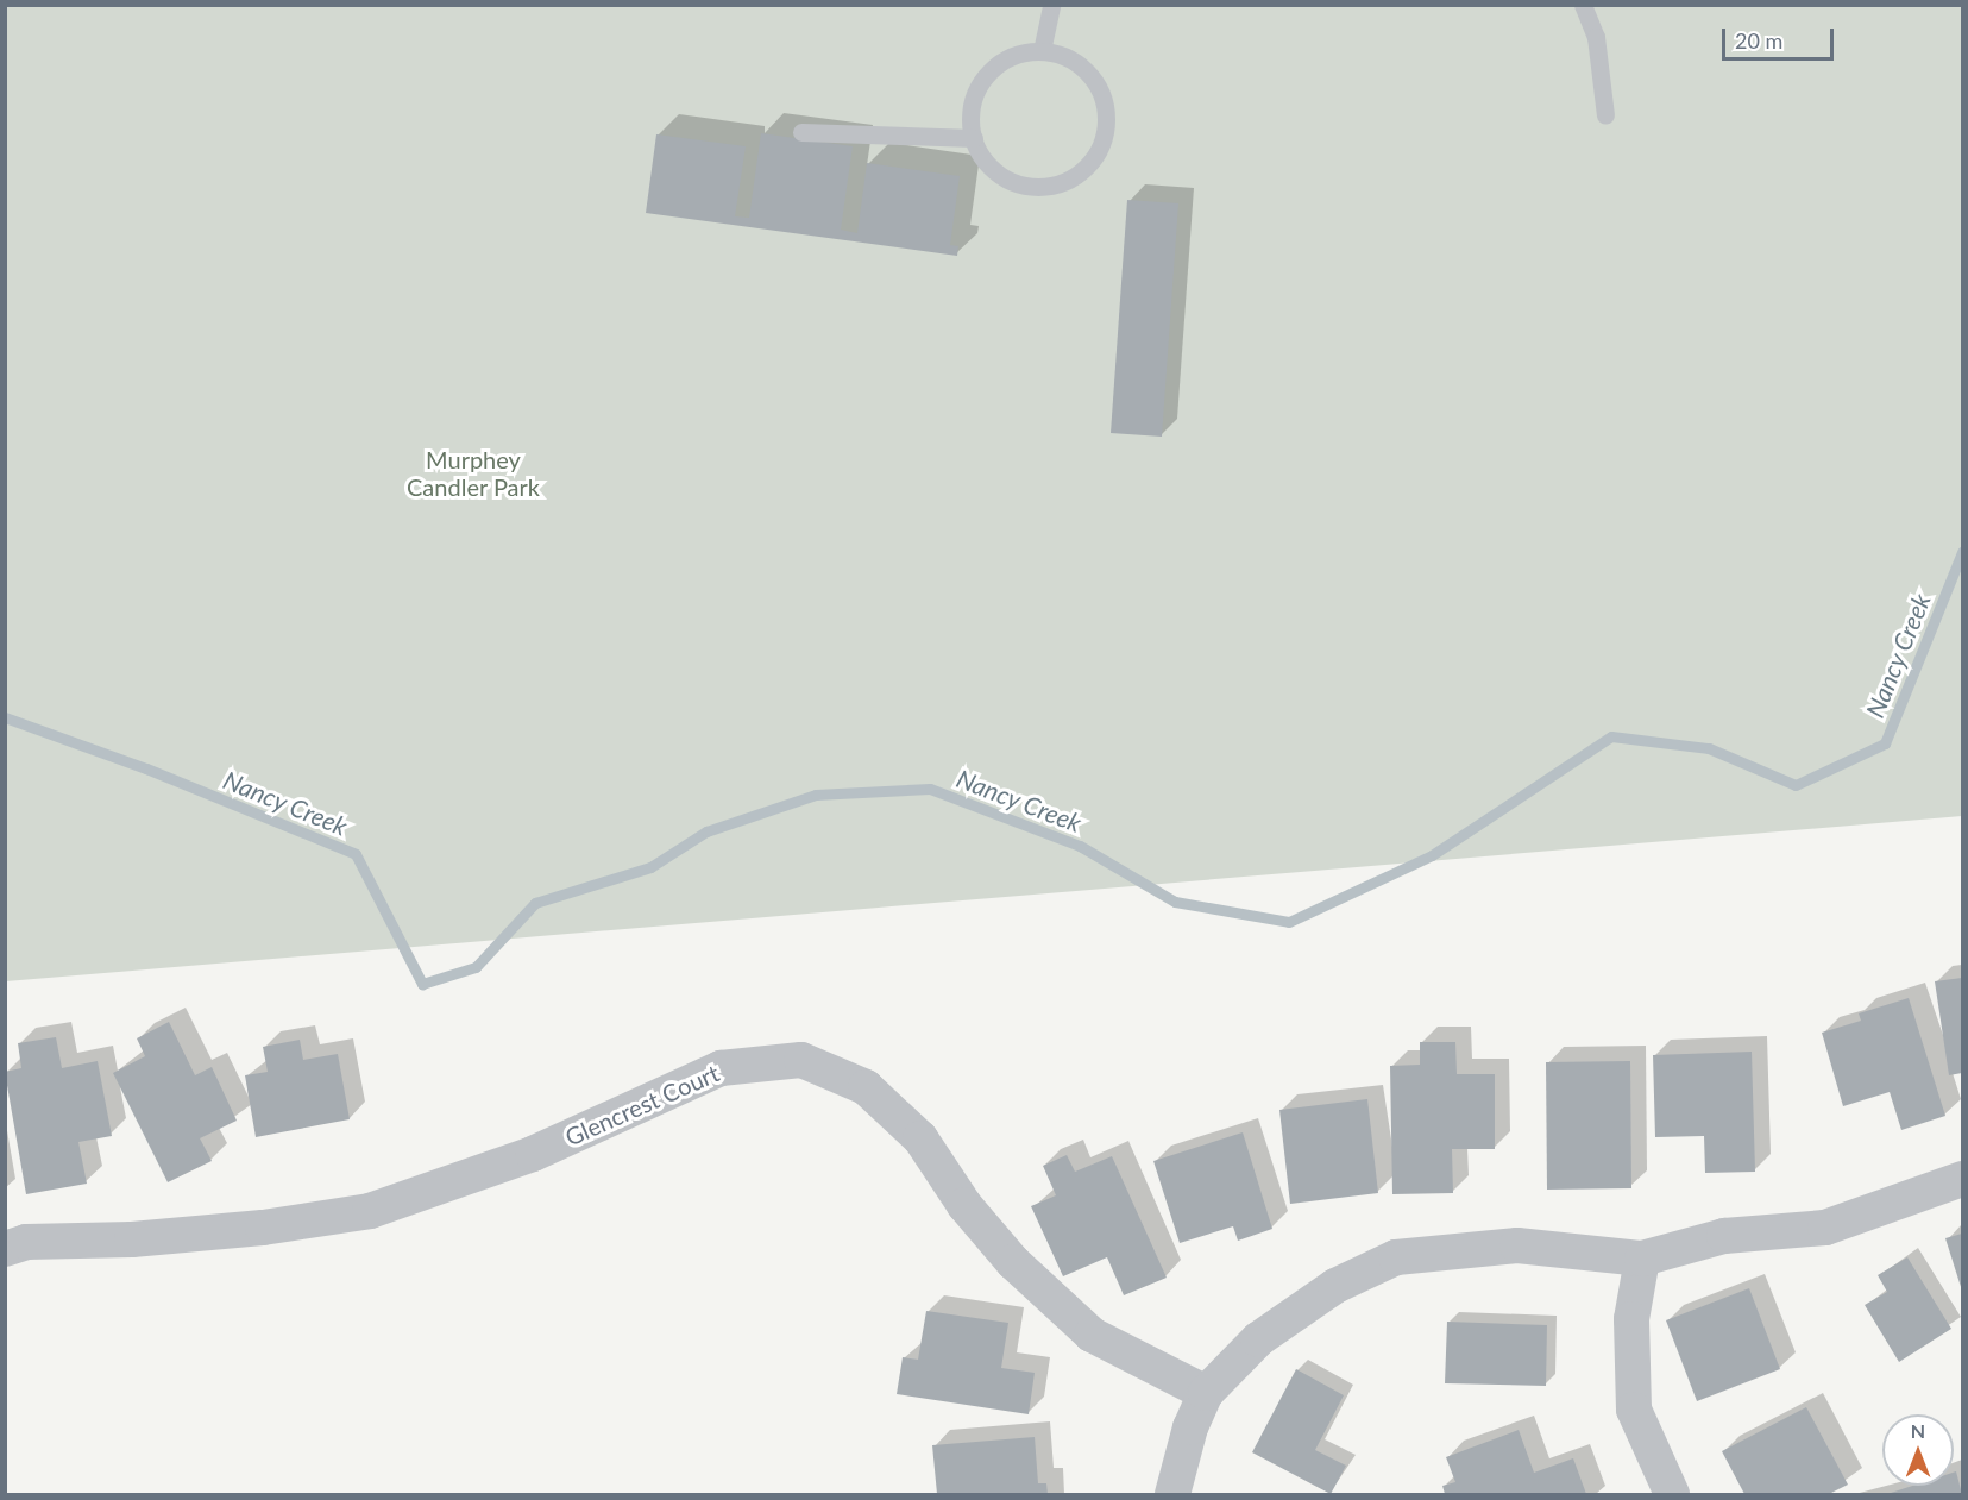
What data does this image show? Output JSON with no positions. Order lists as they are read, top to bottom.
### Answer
{
  "streets": {
    "street": ["Glencrest Court"]
  },
  "water": ["Nancy Creek"],
  "parks": ["Murphey Candler Park"],
  "scale_bar": "20 m",
  "north": "top"
}
